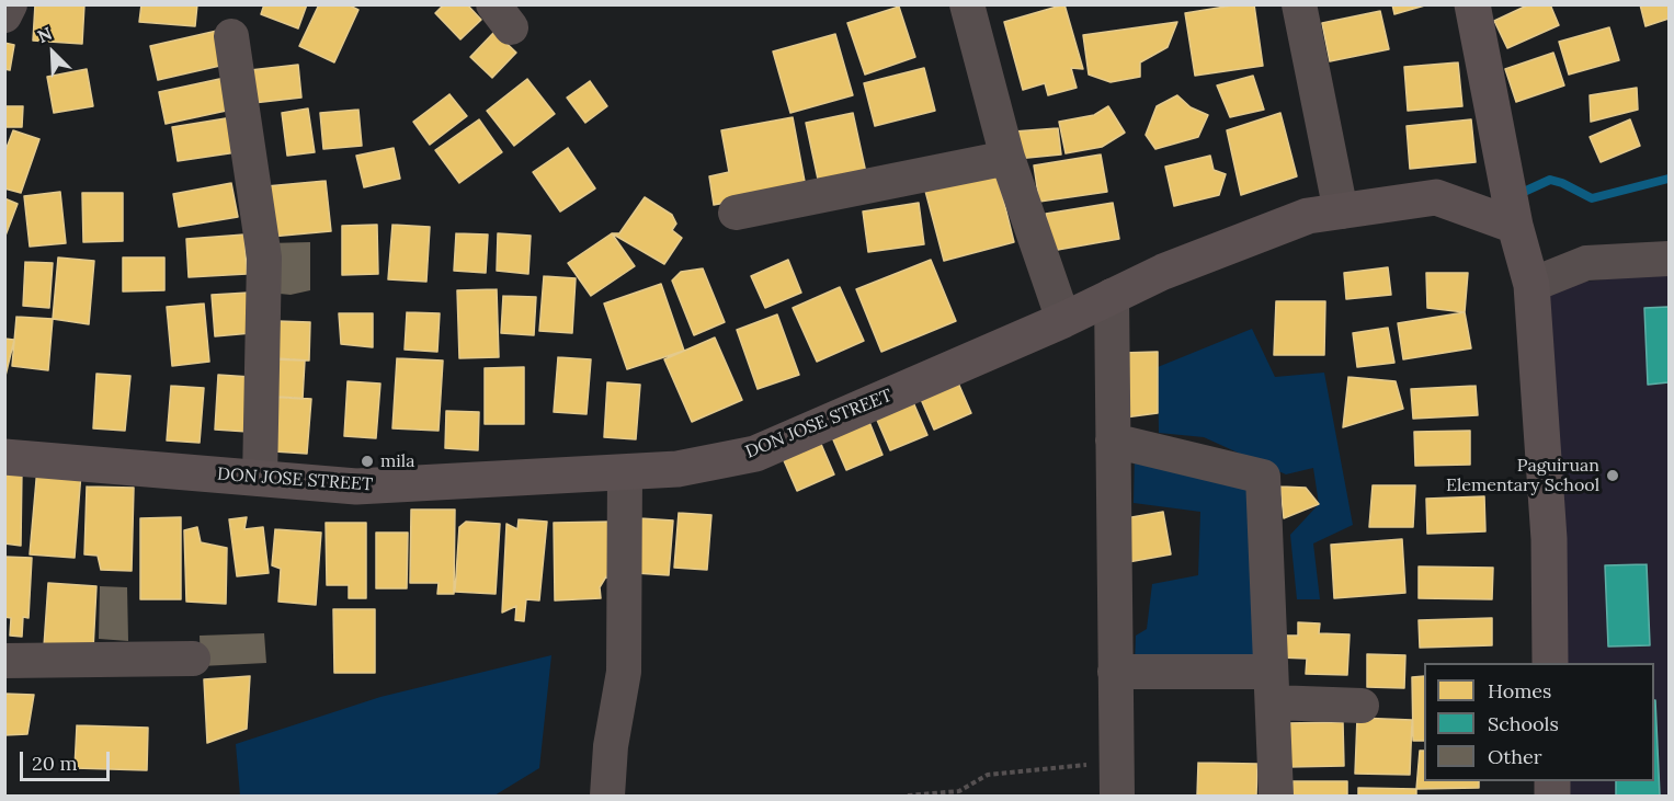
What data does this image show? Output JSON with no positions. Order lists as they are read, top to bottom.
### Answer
{
  "streets": {
    "street": ["DON JOSE STREET"]
  },
  "places": ["mila", "Paguiruan Elementary School"],
  "legend": ["Homes", "Schools", "Other"],
  "scale_bar": "20 m",
  "north": "top left"
}
